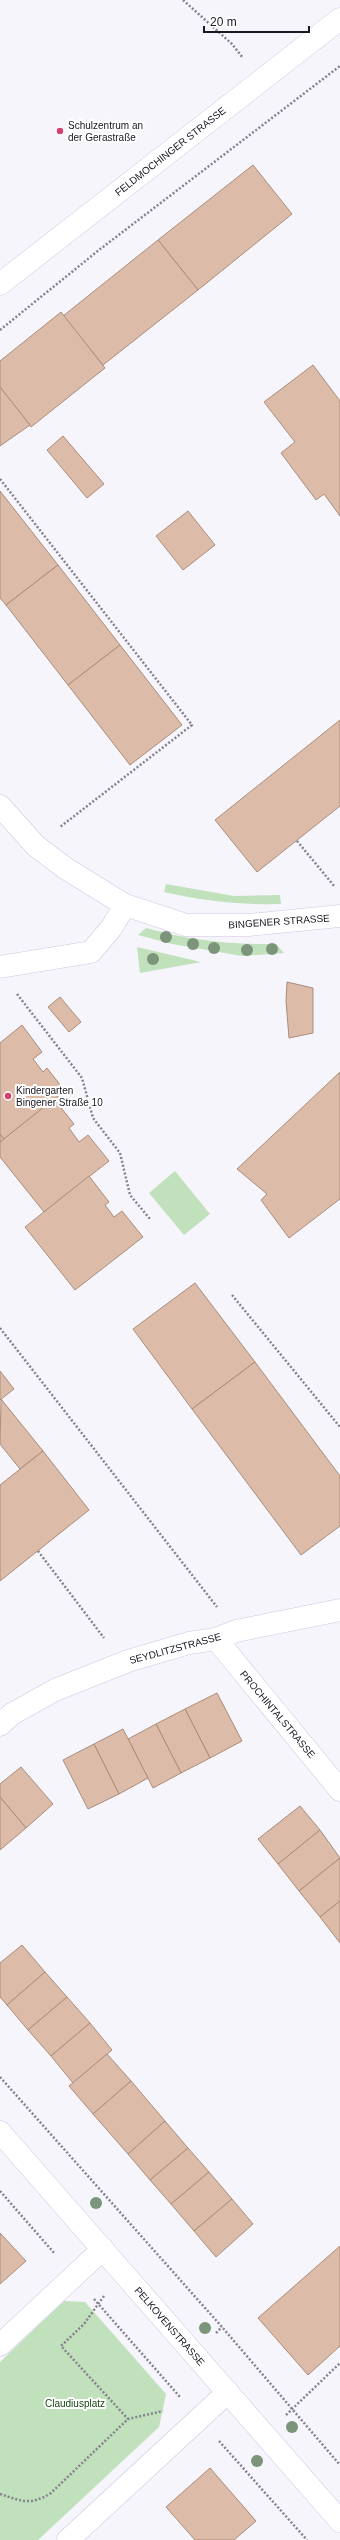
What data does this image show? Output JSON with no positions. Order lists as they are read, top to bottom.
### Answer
{
  "streets": {
    "street": [
      "FELDMOCHINGER STRASSE",
      "BINGENER STRASSE",
      "SEYDLITZSTRASSE",
      "PROCHINTALSTRASSE",
      "PELKOVENSTRASSE"
    ]
  },
  "crossings": [
    ["SEYDLITZSTRASSE", "PROCHINTALSTRASSE"]
  ],
  "parks": ["Claudiusplatz"],
  "places": ["Schulzentrum an der Gerastraße", "Kindergarten Bingener Straße 10"],
  "scale_bar": "20 m"
}
